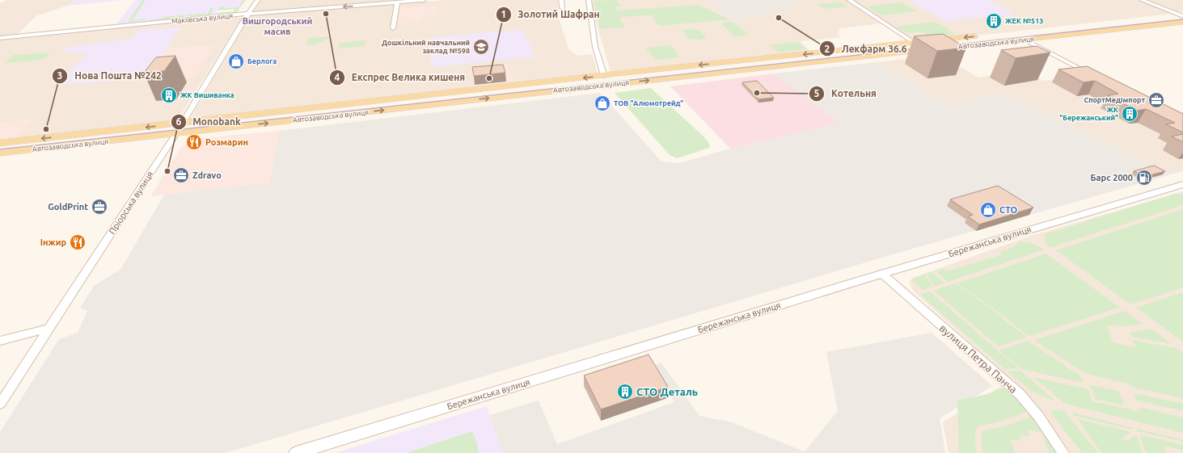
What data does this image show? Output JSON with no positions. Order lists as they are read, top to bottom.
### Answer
{
  "streets": {
    "main road": ["Автозаводська вулиця"],
    "street": [
      "Макіївська вулиця",
      "Пріорська вулиця",
      "Бережанська вулиця",
      "вулиця Петра Панча"
    ]
  },
  "crossings": [
    ["Макіївська вулиця", "Пріорська вулиця"],
    ["Автозаводська вулиця", "Пріорська вулиця"],
    ["Бережанська вулиця", "вулиця Петра Панча"]
  ],
  "one_way": ["Макіївська вулиця"],
  "districts": ["Вишгородський масив"],
  "places": {
    "other": [
      "Експрес Велика кишеня",
      "Лекфарм 36.6",
      "Золотий Шафран",
      "Котельня",
      "Нова Пошта №242",
      "Monobank"
    ],
    "building": [
      "ЖЕК №513",
      "ЖК Вишиванка",
      "ЖК \"Бережанський\"",
      "СТО Деталь"
    ],
    "school or university": ["Дошкільний навчальний заклад №598"],
    "shop": ["Берлога", "ТОВ \"Алюмотрейд\"", "СТО"],
    "office": ["СпортМедІмпорт", "Zdravo", "GoldPrint"],
    "restaurant": ["Розмарин", "Інжир"],
    "fuel station": ["Барс 2000"]
  }
}
